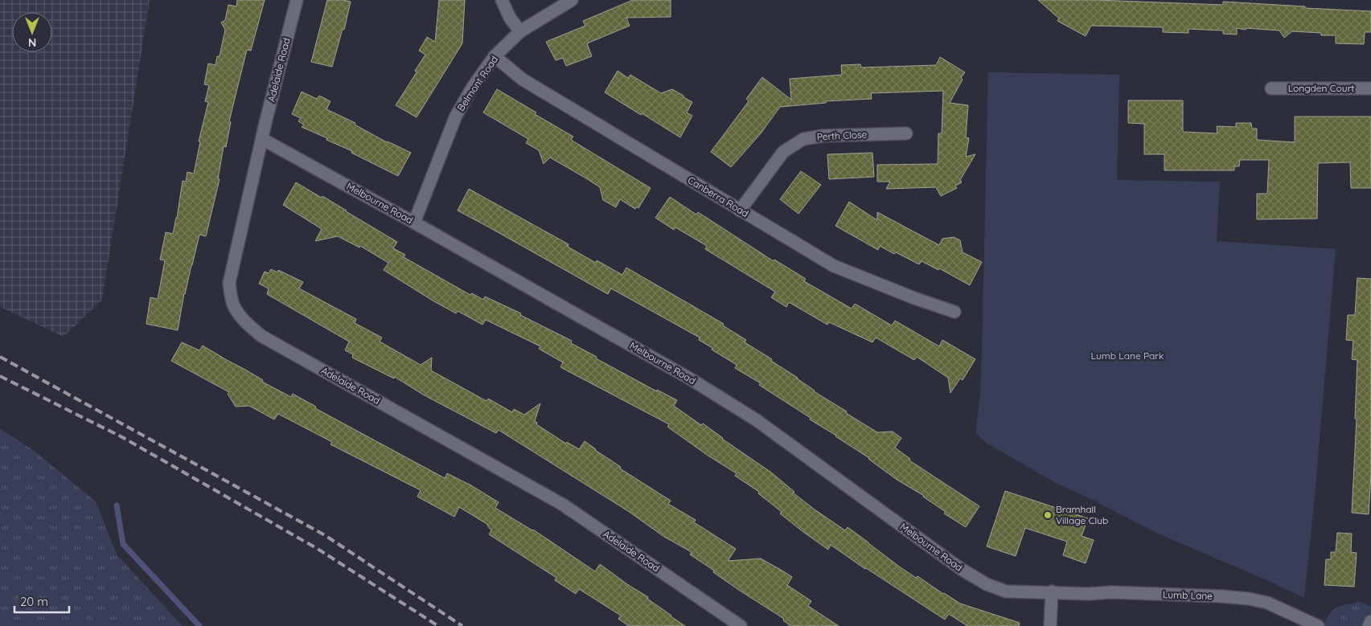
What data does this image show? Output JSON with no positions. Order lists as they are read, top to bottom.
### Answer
{
  "streets": {
    "street": [
      "Adelaide Road",
      "Belmont Road",
      "Longden Court",
      "Perth Close",
      "Canberra Road",
      "Melbourne Road",
      "Lumb Lane"
    ]
  },
  "crossings": [
    ["Adelaide Road", "Melbourne Road"],
    ["Belmont Road", "Canberra Road"],
    ["Belmont Road", "Melbourne Road"],
    ["Perth Close", "Canberra Road"],
    ["Melbourne Road", "Lumb Lane"]
  ],
  "parks": ["Lumb Lane Park"],
  "places": ["Bramhall Village Club"],
  "scale_bar": "20 m",
  "north": "bottom"
}
